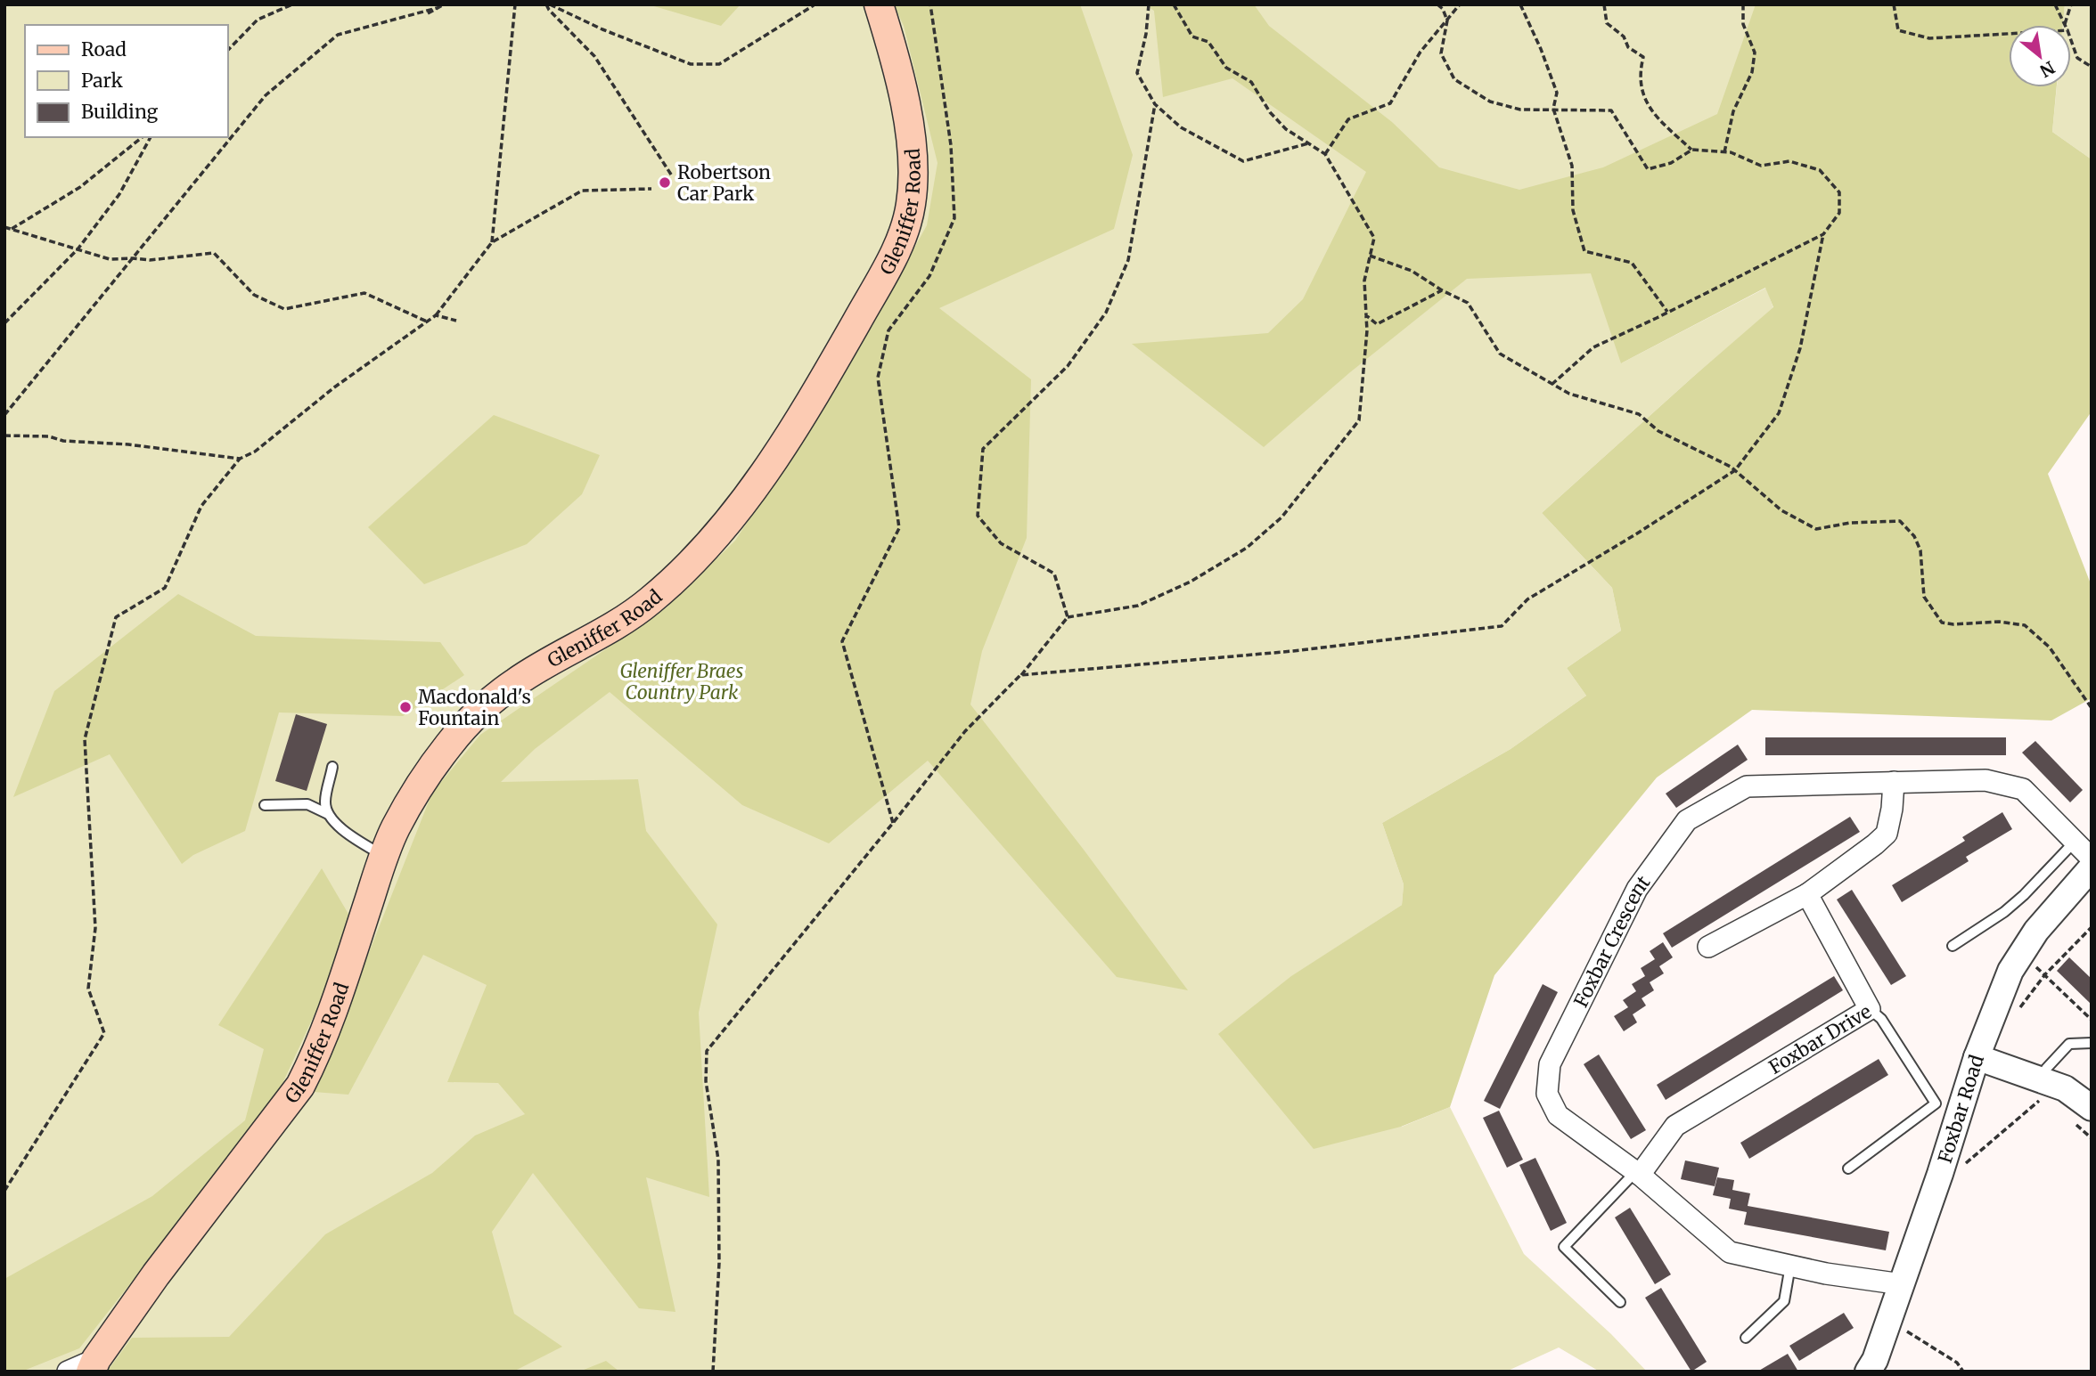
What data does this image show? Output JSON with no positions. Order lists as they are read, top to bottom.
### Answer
{
  "streets": {
    "main road": ["Gleniffer Road"],
    "street": ["Foxbar Crescent", "Foxbar Drive", "Foxbar Road"]
  },
  "crossings": [
    ["Foxbar Crescent", "Foxbar Drive"],
    ["Foxbar Crescent", "Foxbar Road"]
  ],
  "parks": ["Gleniffer Braes Country Park"],
  "places": ["Robertson Car Park", "Macdonald's Fountain"],
  "legend": ["Road", "Park", "Building"],
  "north": "bottom right"
}
